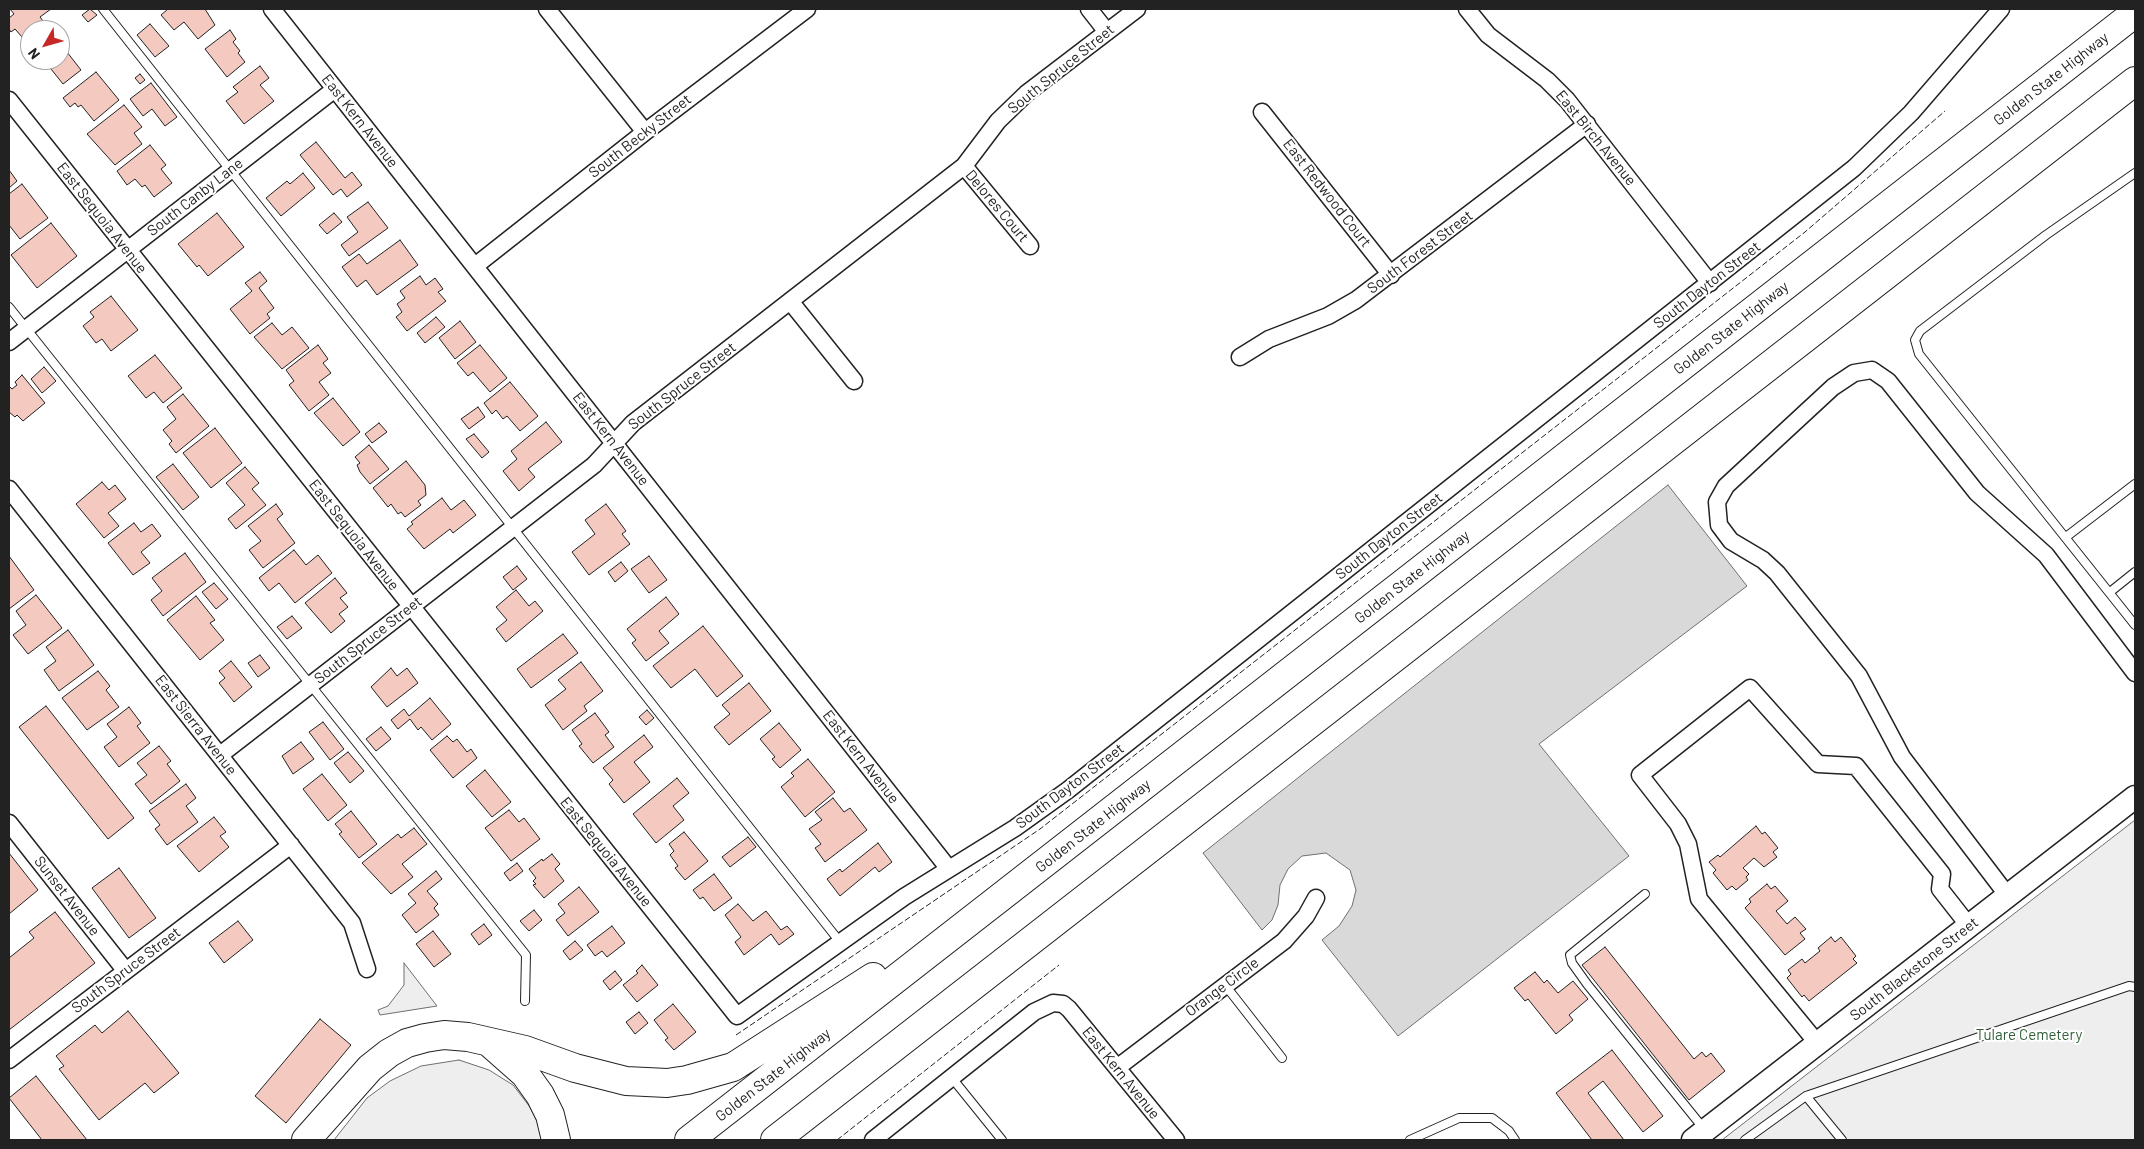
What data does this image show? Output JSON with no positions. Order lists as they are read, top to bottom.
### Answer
{
  "streets": {
    "highway": ["Golden State Highway"],
    "main road": ["South Blackstone Street"],
    "street": [
      "South Spruce Street",
      "East Kern Avenue",
      "South Becky Street",
      "East Birch Avenue",
      "East Redwood Court",
      "South Canby Lane",
      "Delores Court",
      "East Sequoia Avenue",
      "South Forest Street",
      "South Dayton Street",
      "East Sierra Avenue",
      "Sunset Avenue",
      "Orange Circle"
    ]
  },
  "crossings": [
    ["South Spruce Street", "East Kern Avenue"],
    ["South Spruce Street", "Delores Court"],
    ["South Spruce Street", "East Sequoia Avenue"],
    ["South Spruce Street", "East Sierra Avenue"],
    ["South Spruce Street", "Sunset Avenue"],
    ["East Kern Avenue", "South Becky Street"],
    ["East Kern Avenue", "South Canby Lane"],
    ["East Kern Avenue", "South Dayton Street"],
    ["East Kern Avenue", "Orange Circle"],
    ["East Birch Avenue", "South Forest Street"],
    ["East Birch Avenue", "South Dayton Street"],
    ["East Redwood Court", "South Forest Street"],
    ["South Canby Lane", "East Sequoia Avenue"],
    ["East Sequoia Avenue", "South Dayton Street"]
  ],
  "parks": ["Tulare Cemetery"],
  "north": "bottom left"
}
